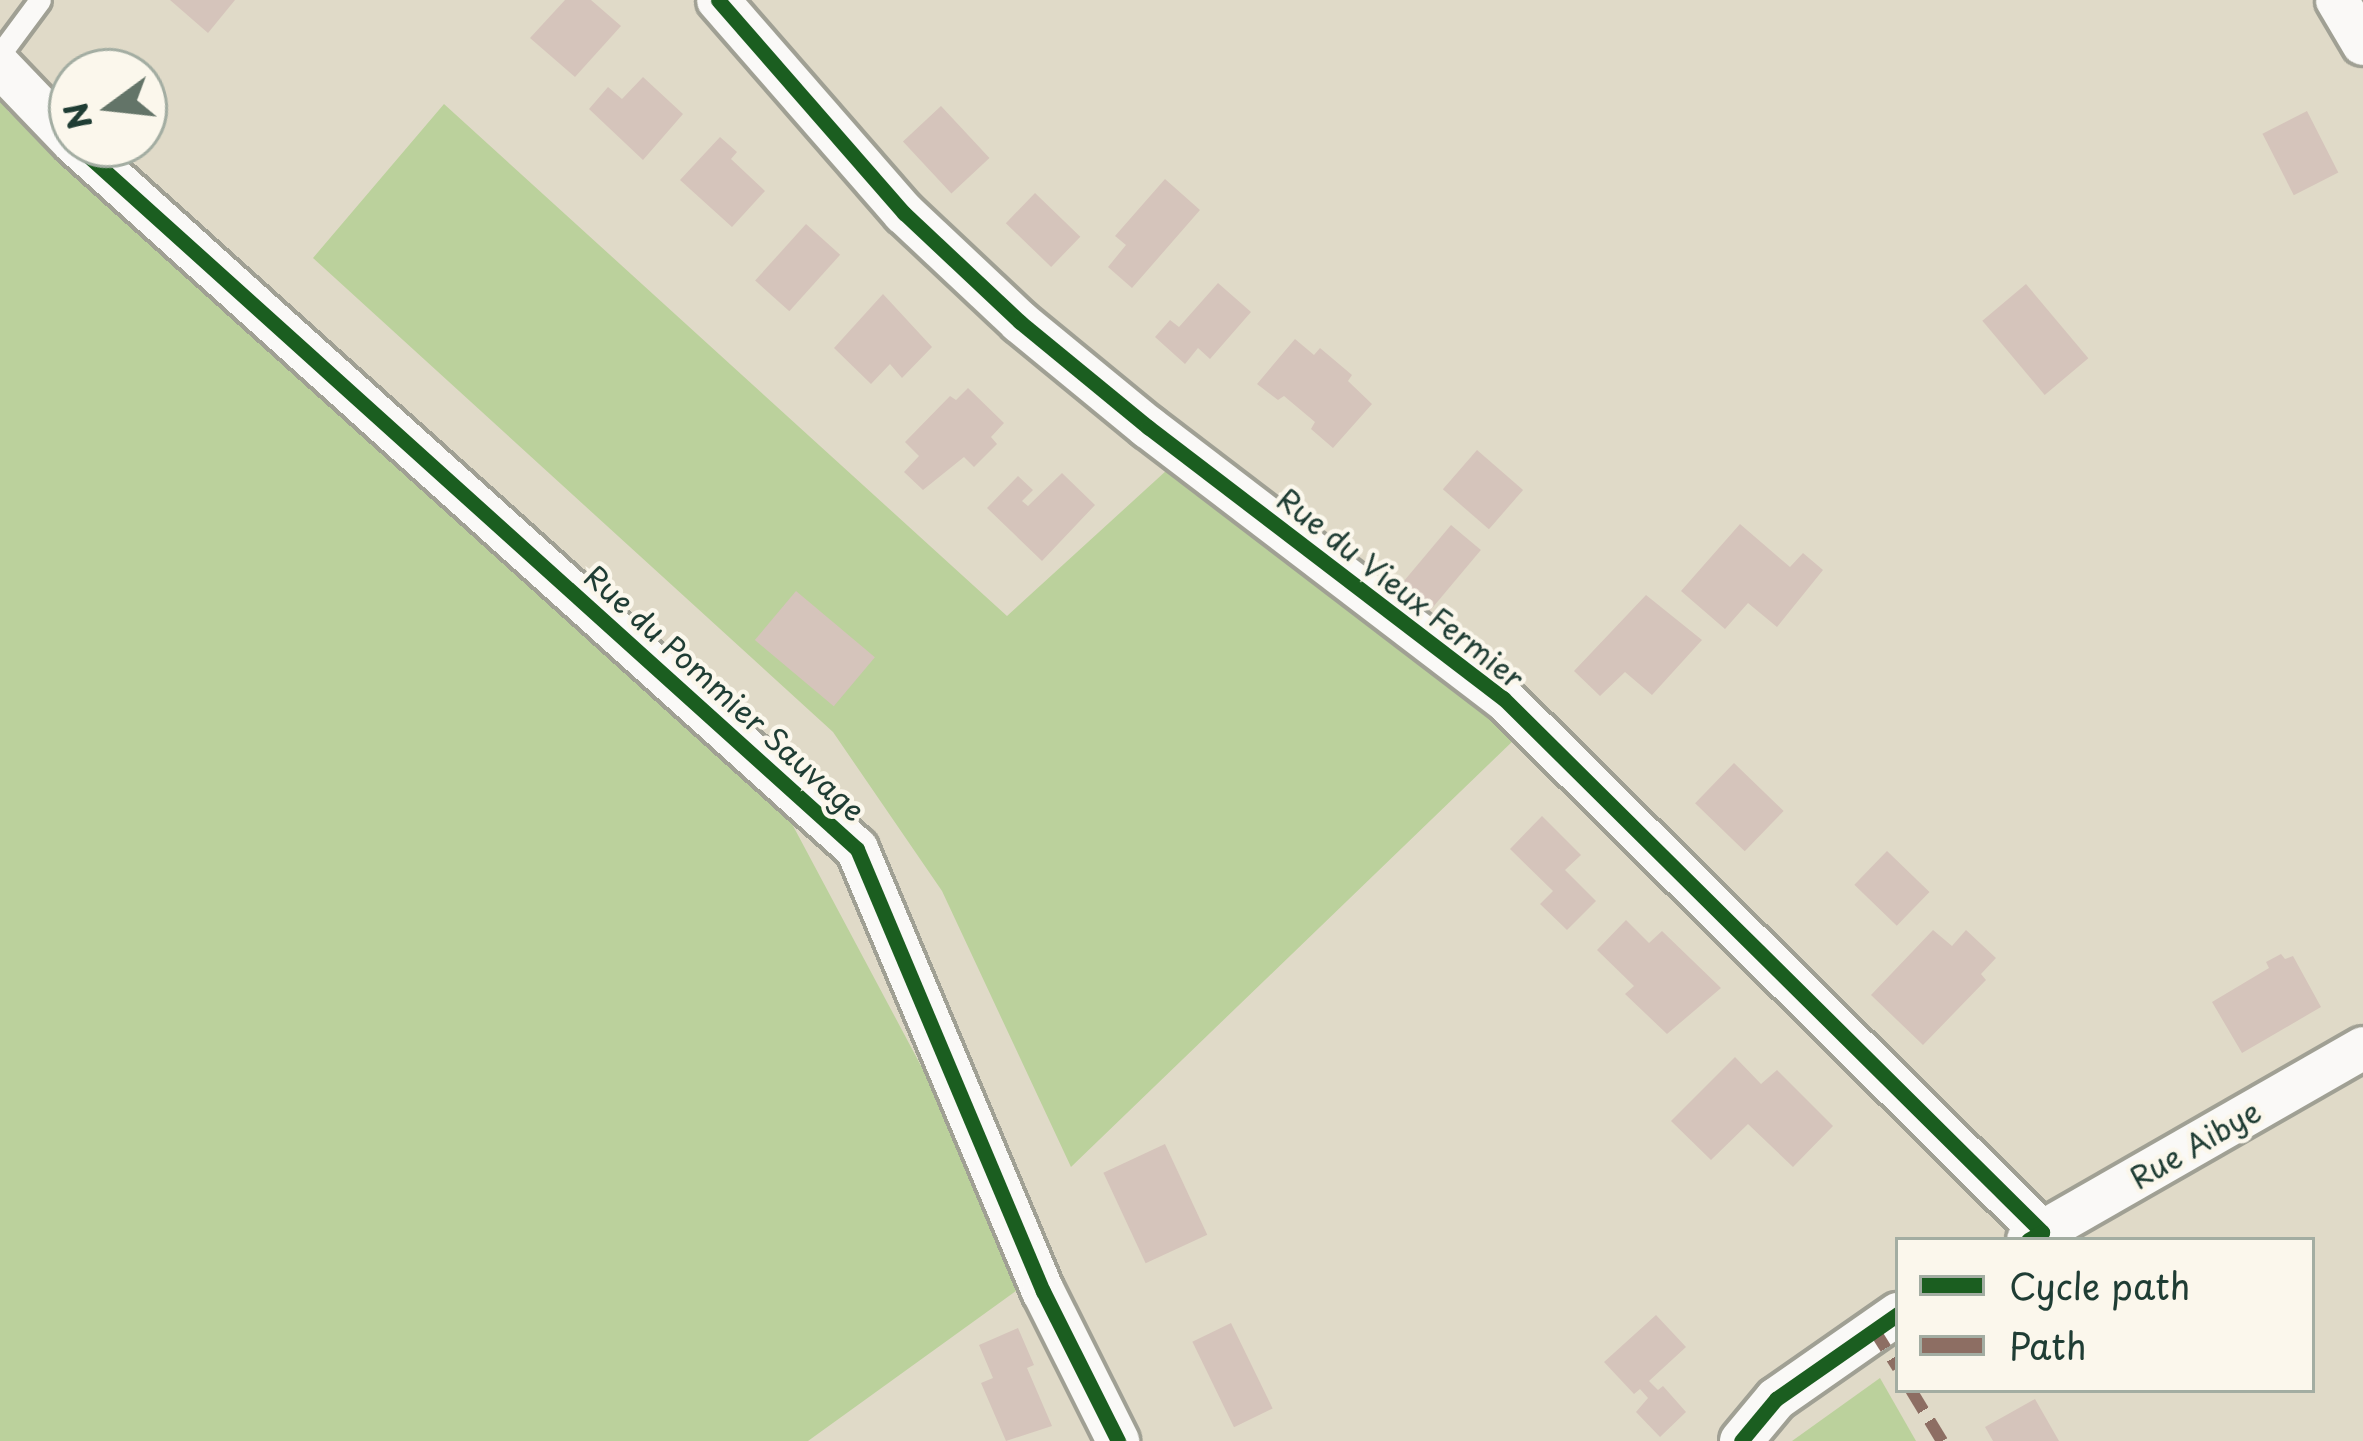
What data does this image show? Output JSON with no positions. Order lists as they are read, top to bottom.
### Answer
{
  "streets": {
    "street": ["Rue du Vieux Fermier", "Rue du Pommier Sauvage", "Rue Aibye"]
  },
  "crossings": [
    ["Rue du Vieux Fermier", "Rue Aibye"]
  ],
  "legend": ["Cycle path", "Path"],
  "north": "left"
}
